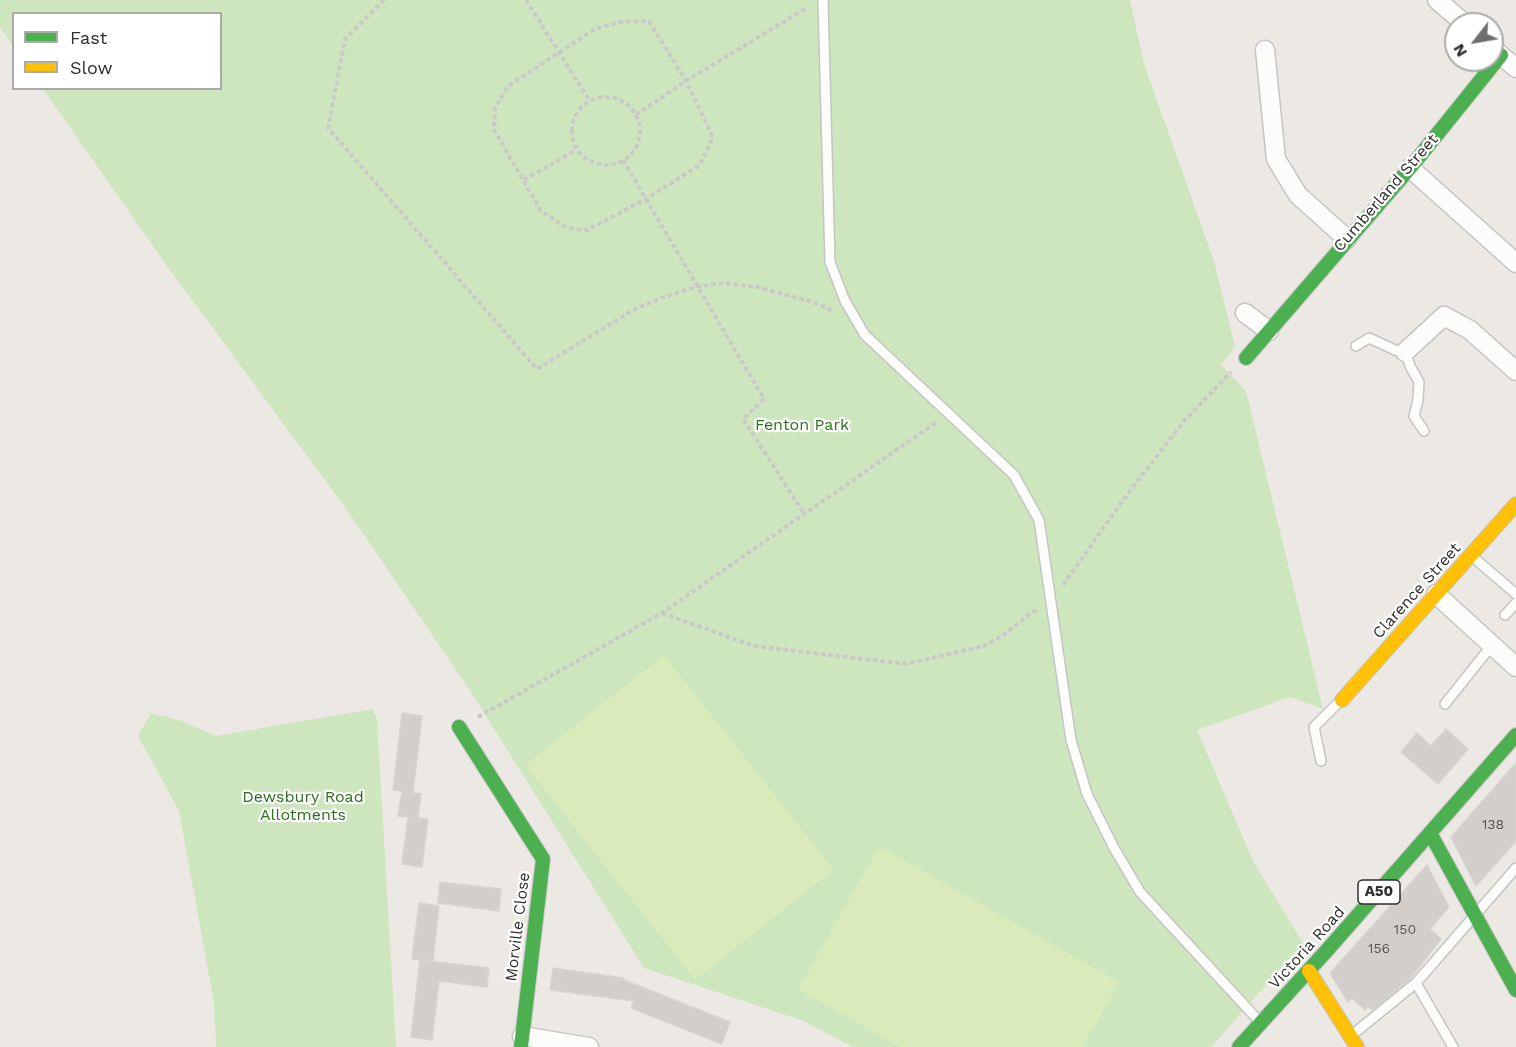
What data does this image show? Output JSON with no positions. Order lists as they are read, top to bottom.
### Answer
{
  "streets": {
    "street": [
      "Cumberland Street",
      "Clarence Street",
      "A50",
      "Morville Close",
      "Victoria Road"
    ]
  },
  "parks": ["Fenton Park", "Dewsbury Road Allotments"],
  "house_numbers": ["138", "150", "156"],
  "legend": ["Fast", "Slow"],
  "north": "bottom left"
}
